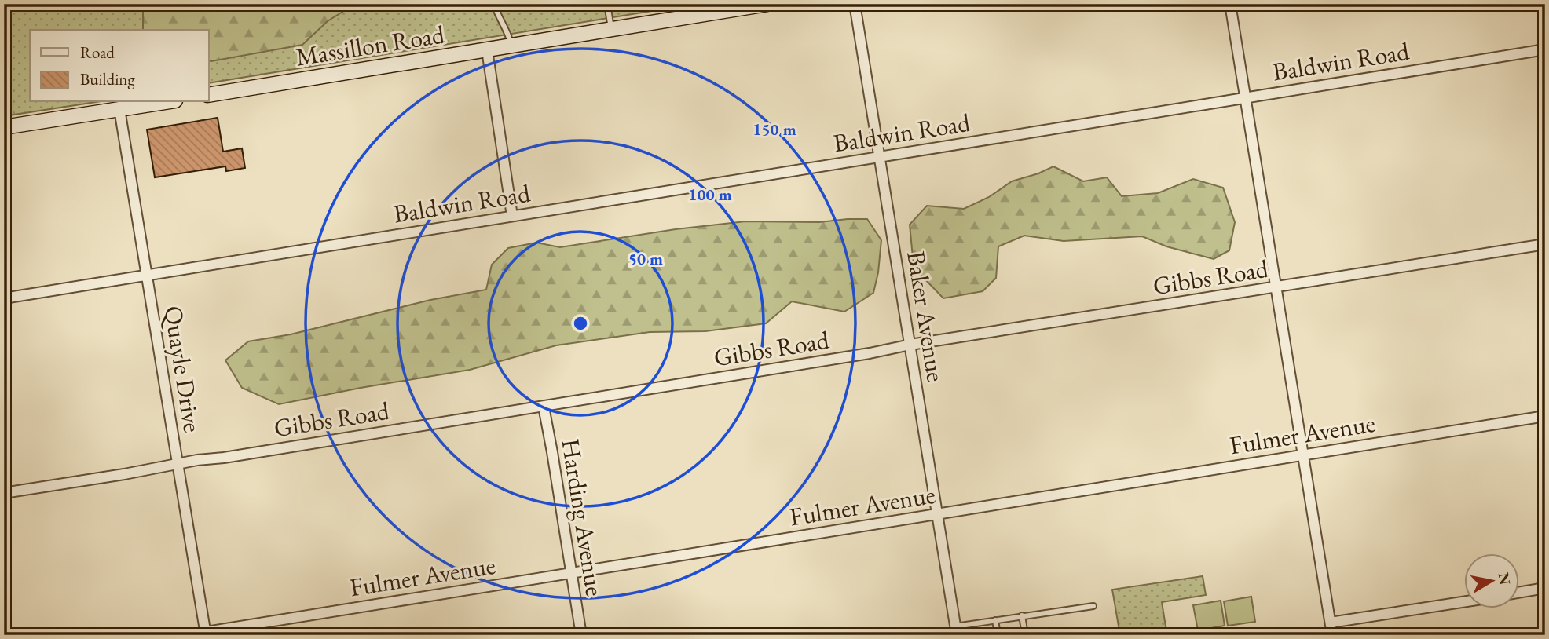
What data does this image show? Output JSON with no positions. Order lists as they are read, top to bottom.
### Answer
{
  "streets": {
    "street": [
      "Massillon Road",
      "Baldwin Road",
      "Gibbs Road",
      "Baker Avenue",
      "Quayle Drive",
      "Fulmer Avenue",
      "Harding Avenue"
    ]
  },
  "crossings": [
    ["Baldwin Road", "Baker Avenue"],
    ["Baldwin Road", "Quayle Drive"],
    ["Gibbs Road", "Baker Avenue"],
    ["Gibbs Road", "Quayle Drive"],
    ["Gibbs Road", "Harding Avenue"],
    ["Baker Avenue", "Fulmer Avenue"],
    ["Quayle Drive", "Fulmer Avenue"],
    ["Fulmer Avenue", "Harding Avenue"]
  ],
  "legend": ["Road", "Building"],
  "north": "right",
  "rings": ["150 m", "100 m", "50 m"]
}
